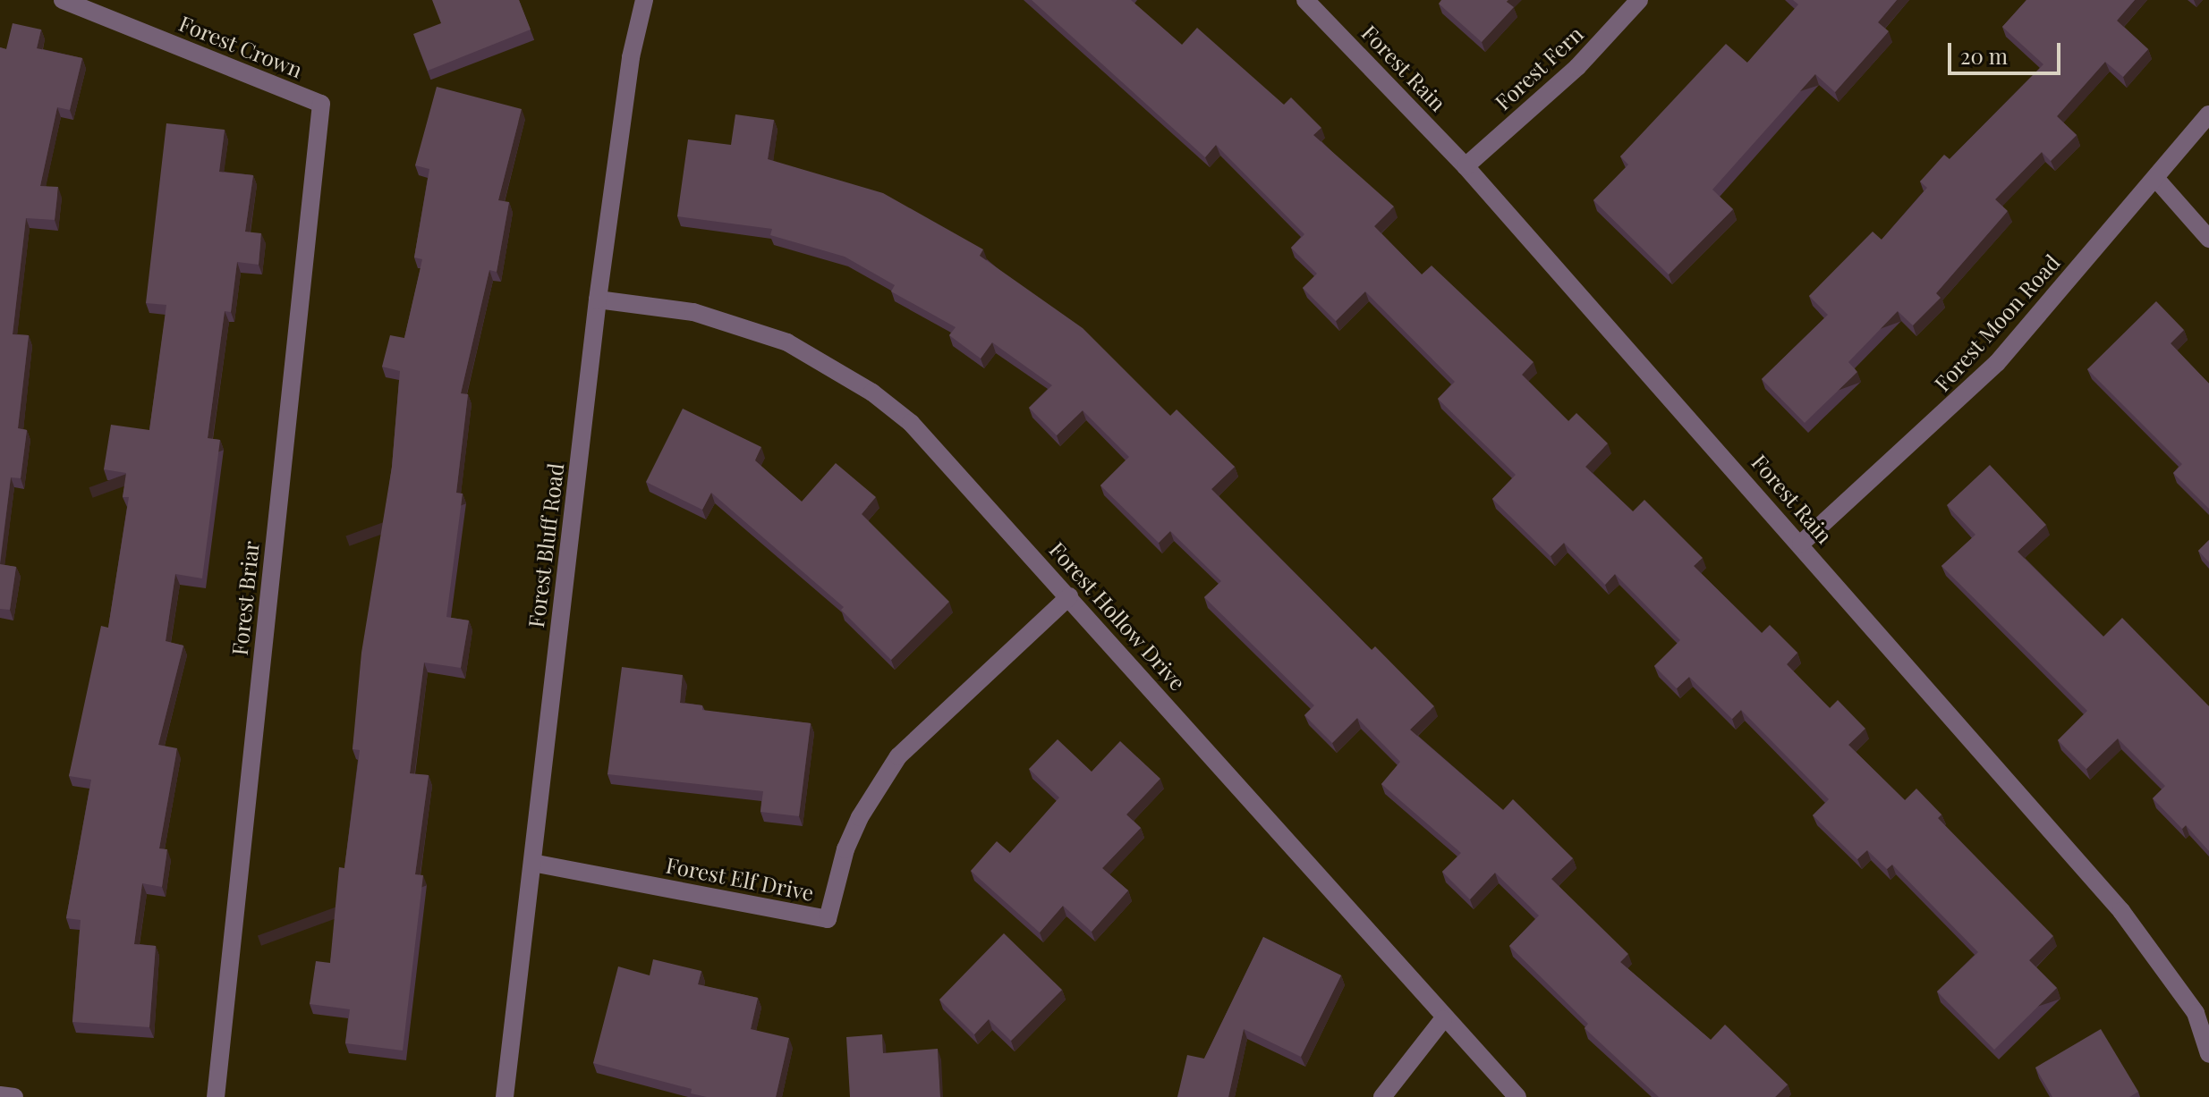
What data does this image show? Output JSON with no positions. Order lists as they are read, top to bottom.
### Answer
{
  "streets": {
    "street": [
      "Forest Crown",
      "Forest Rain",
      "Forest Fern",
      "Forest Moon Road",
      "Forest Bluff Road",
      "Forest Briar",
      "Forest Hollow Drive",
      "Forest Elf Drive"
    ]
  },
  "crossings": [
    ["Forest Crown", "Forest Briar"],
    ["Forest Rain", "Forest Fern"],
    ["Forest Rain", "Forest Moon Road"],
    ["Forest Bluff Road", "Forest Hollow Drive"],
    ["Forest Bluff Road", "Forest Elf Drive"],
    ["Forest Hollow Drive", "Forest Elf Drive"]
  ],
  "scale_bar": "20 m"
}
